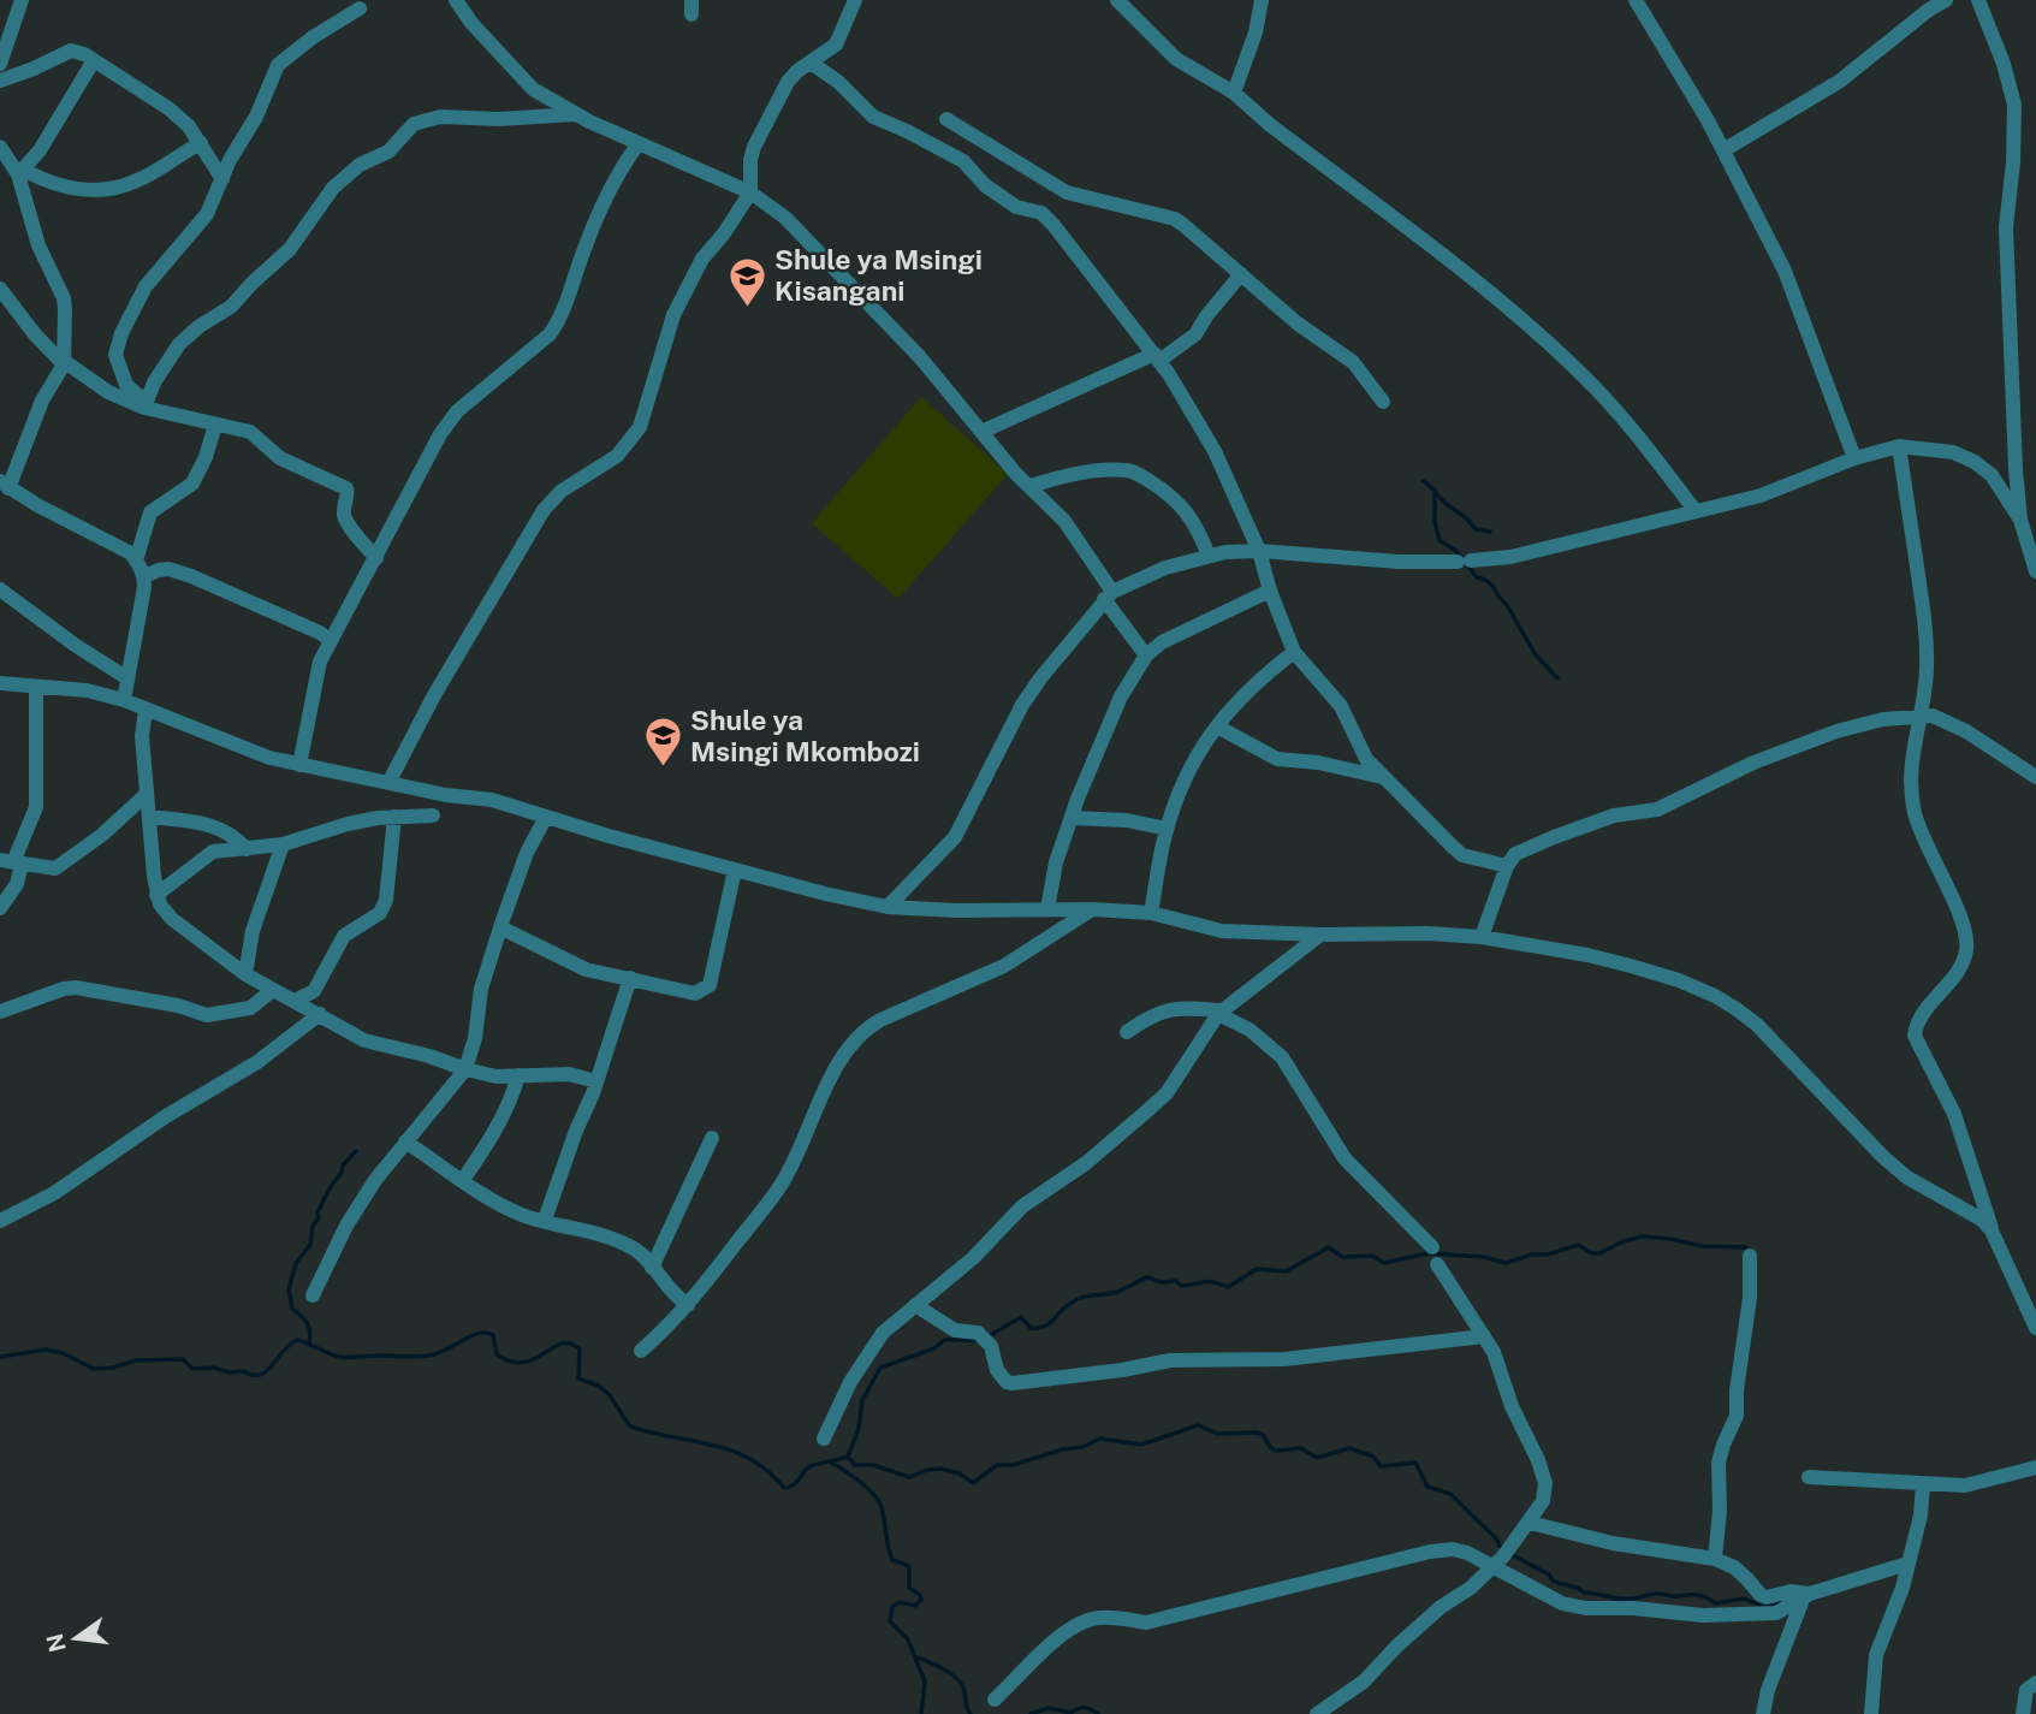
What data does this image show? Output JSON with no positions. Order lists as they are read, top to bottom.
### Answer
{
  "places": {
    "school or university": ["Shule ya Msingi Kisangani", "Shule ya Msingi Mkombozi"]
  },
  "north": "left"
}
